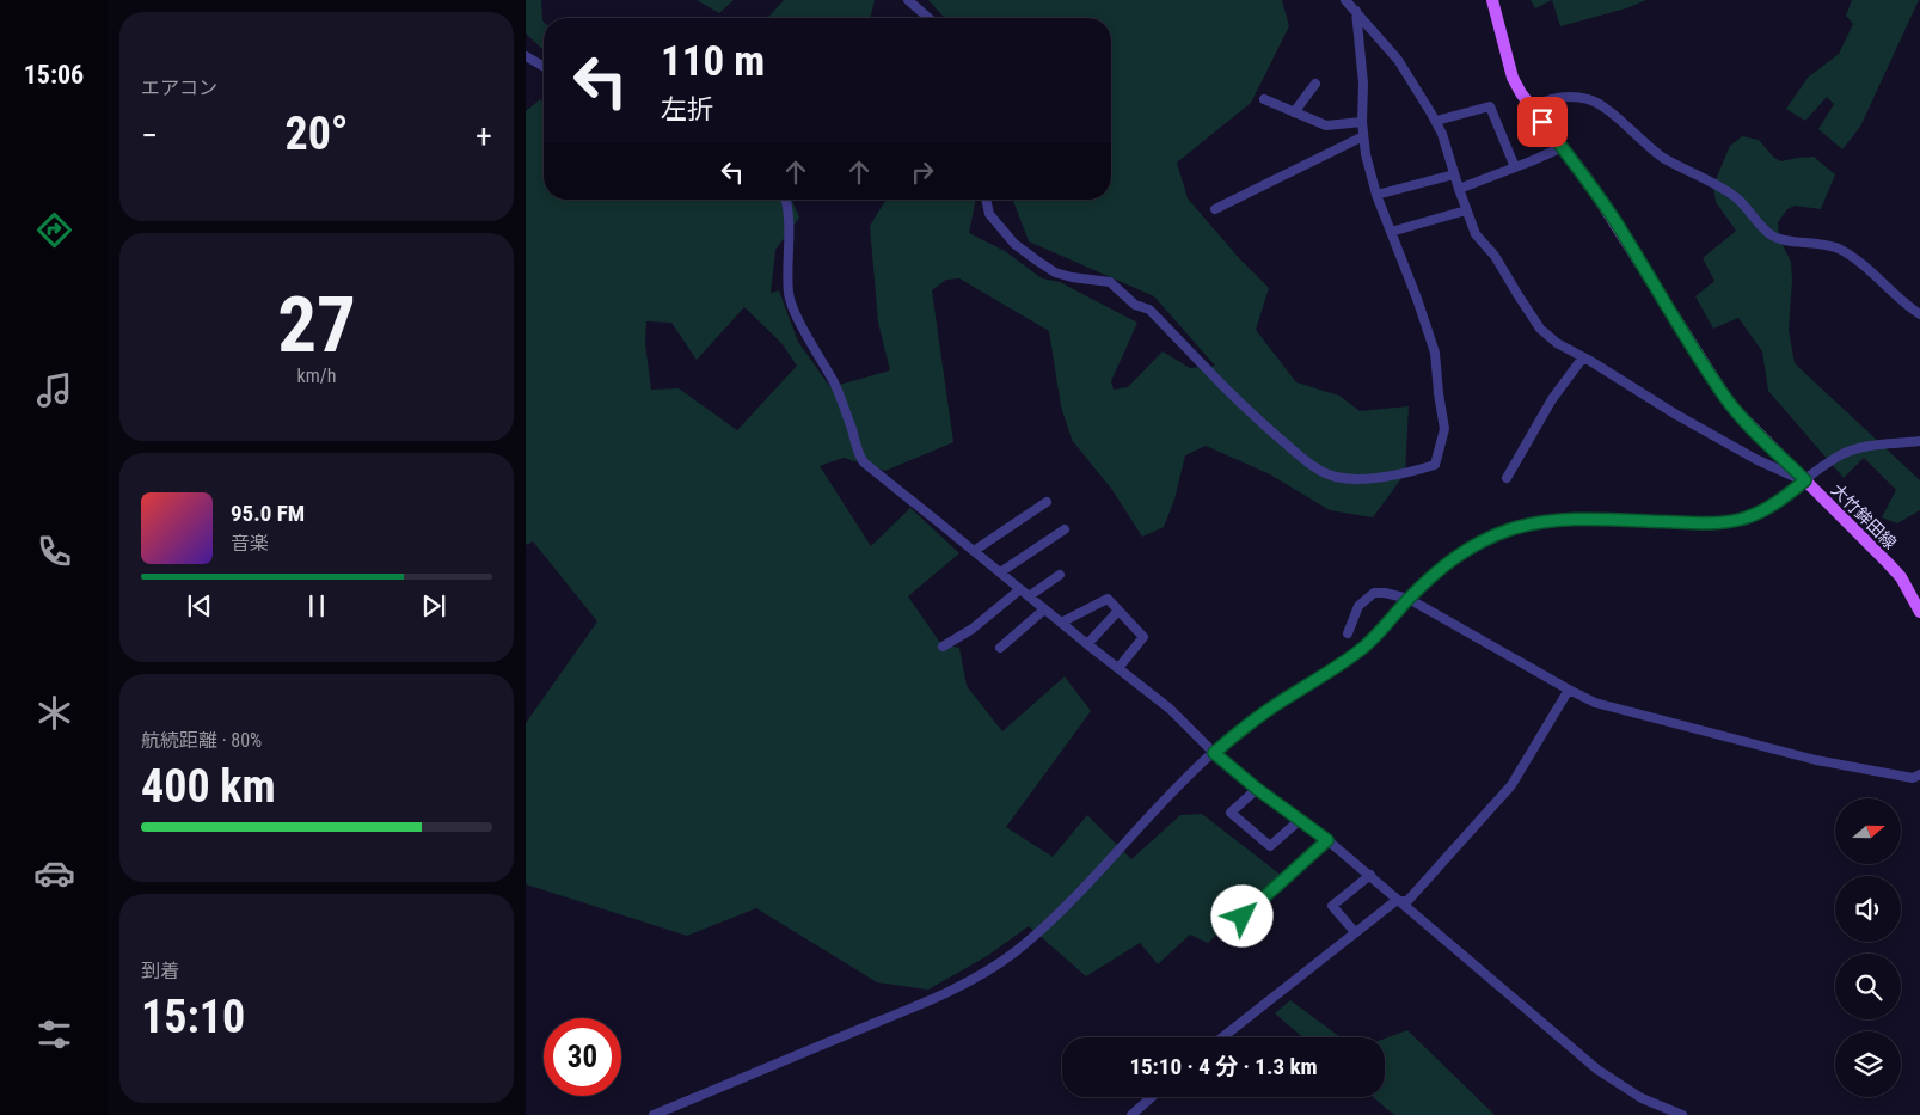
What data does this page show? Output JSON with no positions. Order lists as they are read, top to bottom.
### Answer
{
  "streets": {
    "main road": ["大竹鉾田線"]
  },
  "north": "right",
  "page": {
    "tabs": "15:06",
    "tile": [
      "エアコン",
      ["27", "km/h"],
      ["航続距離 · 80%", "400 km"],
      ["到着", "15:10"]
    ],
    "turn": ["110 m", "左折"],
    "heat": ["−", "20°", "+"],
    "song": ["95.0 FM", "音楽"],
    "limit": "30",
    "trip": "15:10 · 4 分 · 1.3 km"
  }
}
